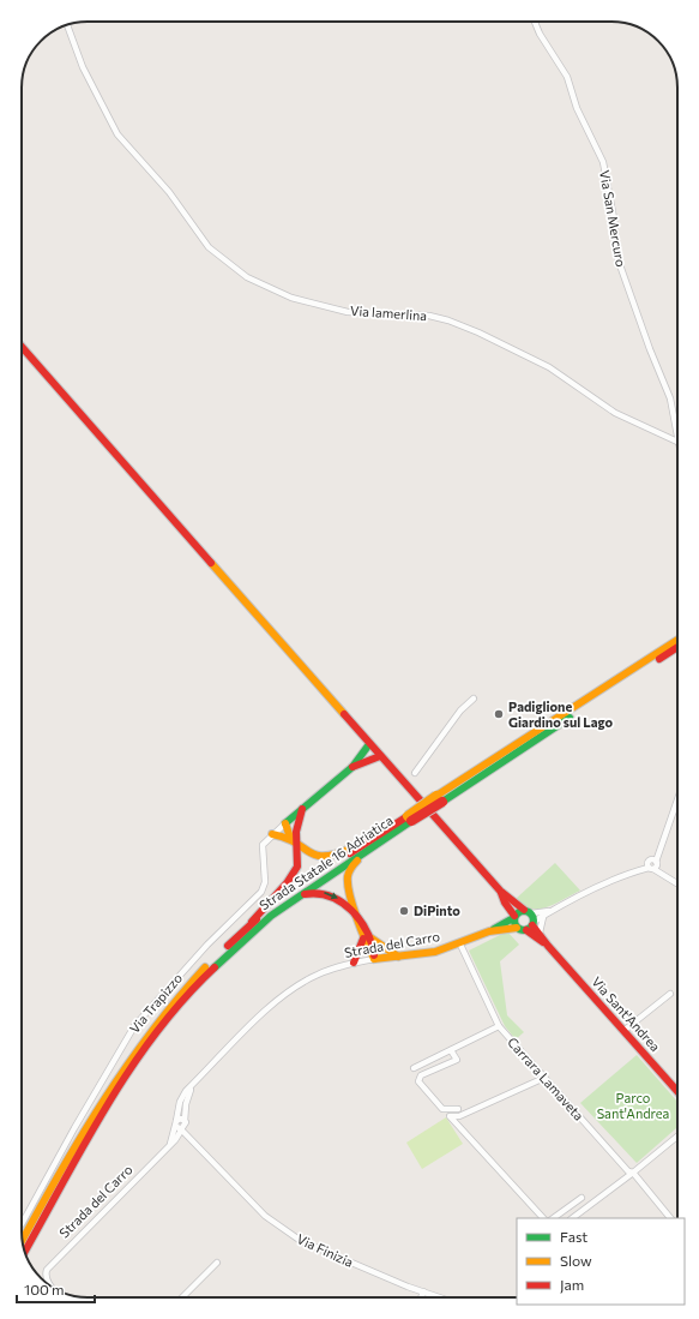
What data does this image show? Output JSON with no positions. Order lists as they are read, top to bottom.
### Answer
{
  "streets": {
    "main road": ["Strada Statale 16 Adriatica", "Strada del Carro", "Via Sant'Andrea"],
    "street": [
      "Via San Mercuro",
      "Via lamerlina",
      "Via Trapizzo",
      "Carrara Lamaveta",
      "Via Finizia"
    ]
  },
  "crossings": [
    ["Via San Mercuro", "Via lamerlina"],
    ["Strada del Carro", "Via Sant'Andrea"],
    ["Strada del Carro", "Carrara Lamaveta"],
    ["Strada del Carro", "Via Finizia"]
  ],
  "parks": ["Parco Sant'Andrea"],
  "places": ["Padiglione Giardino sul Lago", "DiPinto"],
  "legend": ["Fast", "Slow", "Jam"],
  "scale_bar": "100 m"
}
